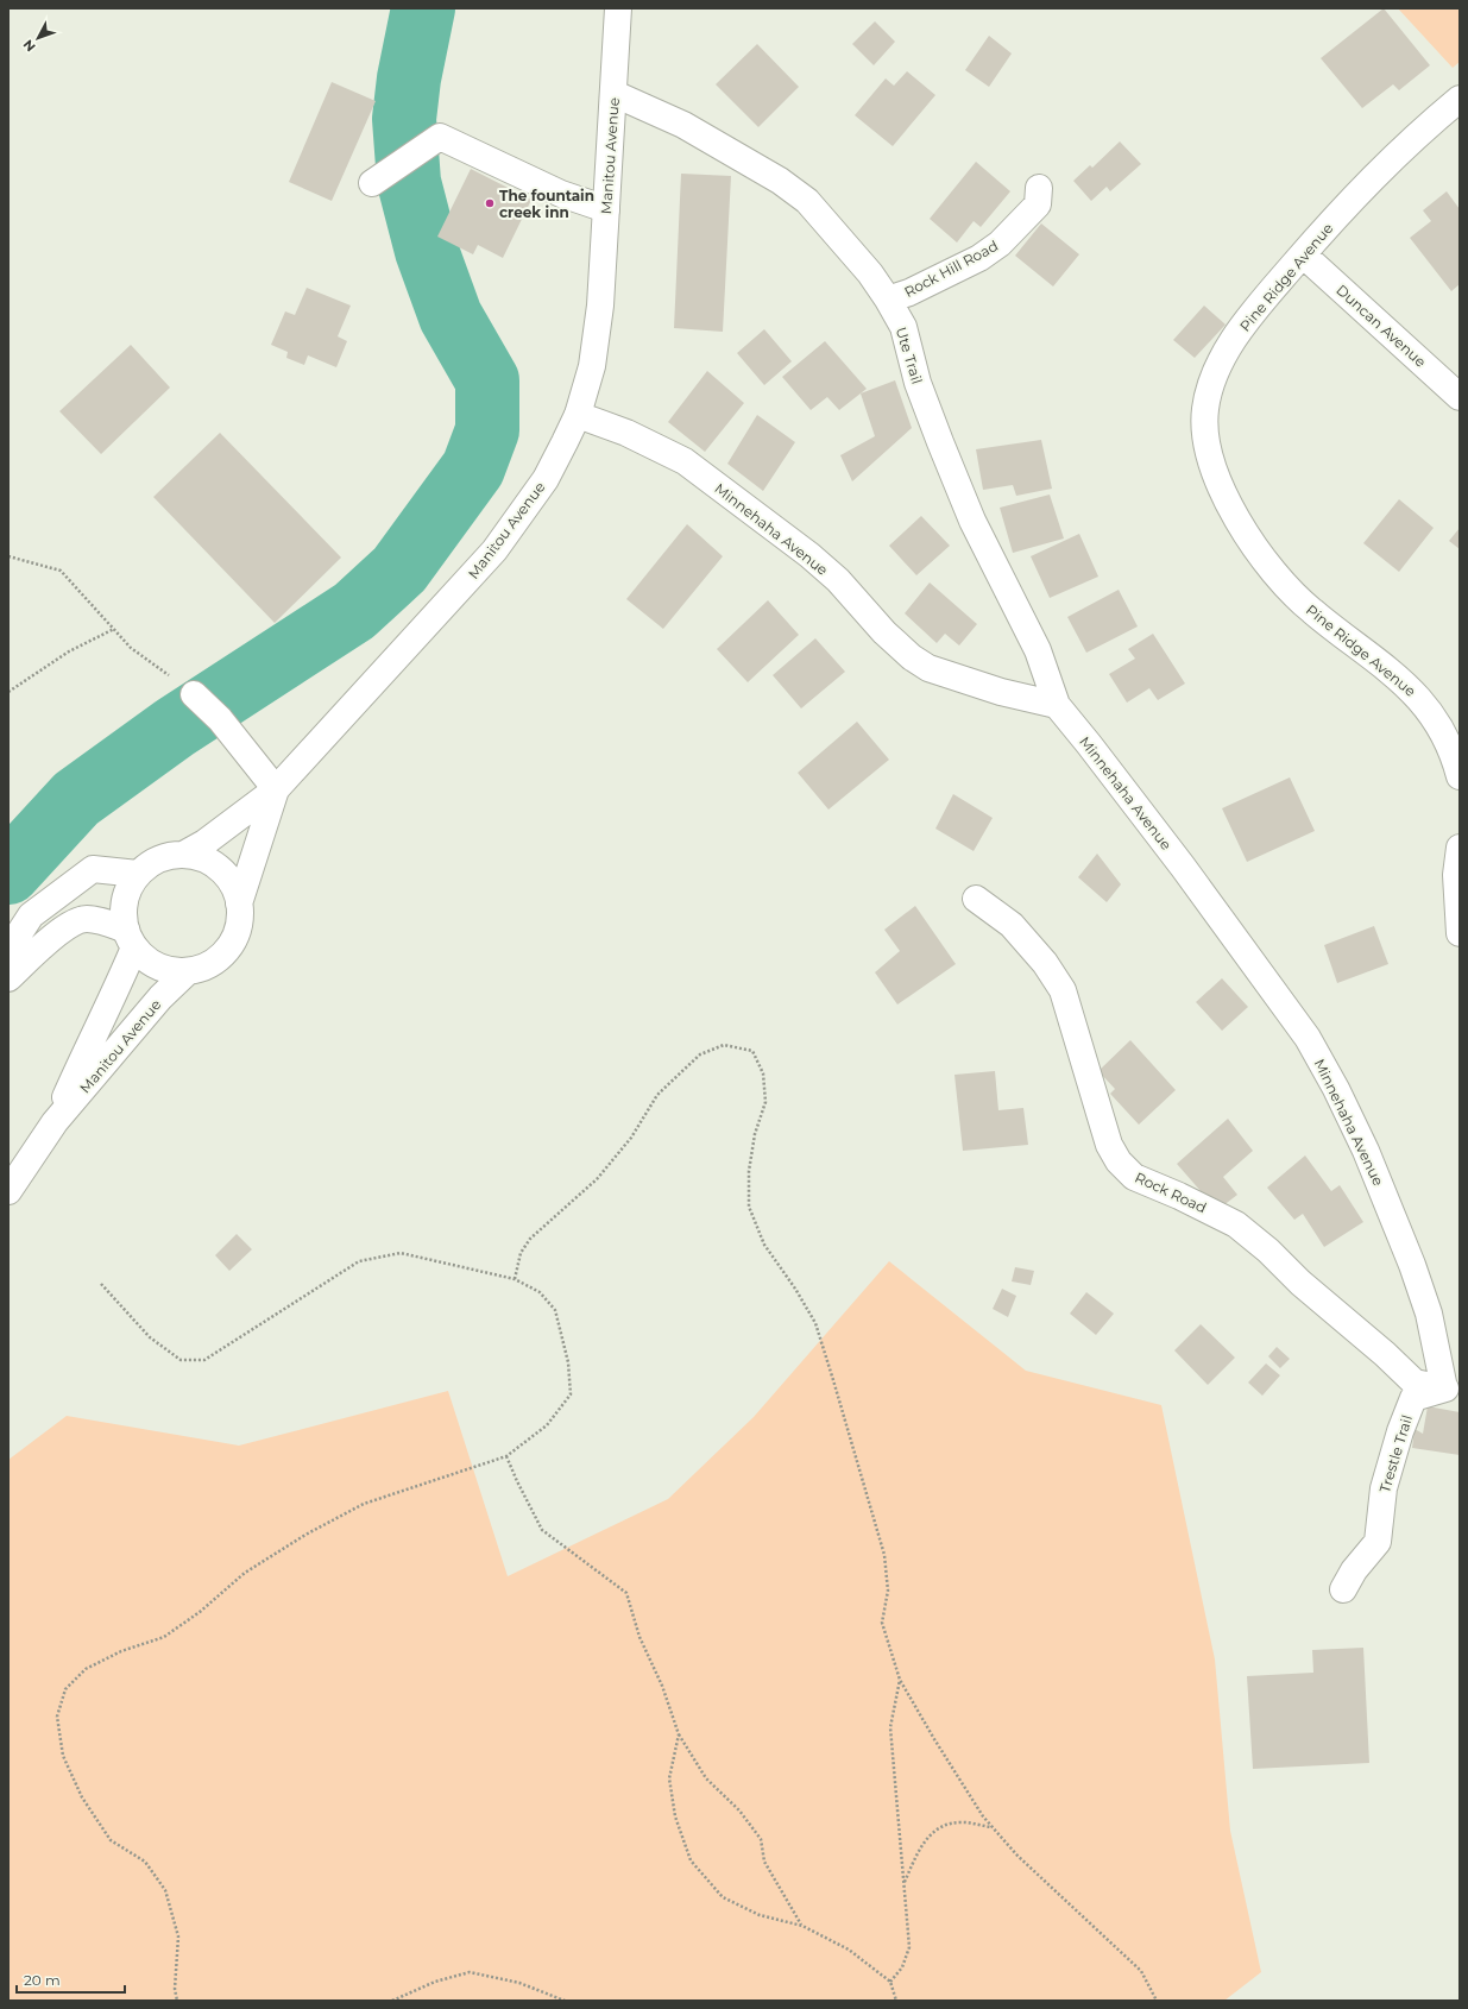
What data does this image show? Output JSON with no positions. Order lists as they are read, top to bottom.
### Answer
{
  "streets": {
    "street": [
      "Manitou Avenue",
      "Rock Hill Road",
      "Pine Ridge Avenue",
      "Duncan Avenue",
      "Ute Trail",
      "Minnehaha Avenue",
      "Rock Road",
      "Trestle Trail"
    ]
  },
  "crossings": [
    ["Manitou Avenue", "Ute Trail"],
    ["Manitou Avenue", "Minnehaha Avenue"],
    ["Rock Hill Road", "Ute Trail"],
    ["Pine Ridge Avenue", "Duncan Avenue"],
    ["Ute Trail", "Minnehaha Avenue"],
    ["Minnehaha Avenue", "Rock Road"],
    ["Minnehaha Avenue", "Trestle Trail"],
    ["Rock Road", "Trestle Trail"]
  ],
  "places": ["The fountain creek inn"],
  "scale_bar": "20 m",
  "north": "bottom left"
}
